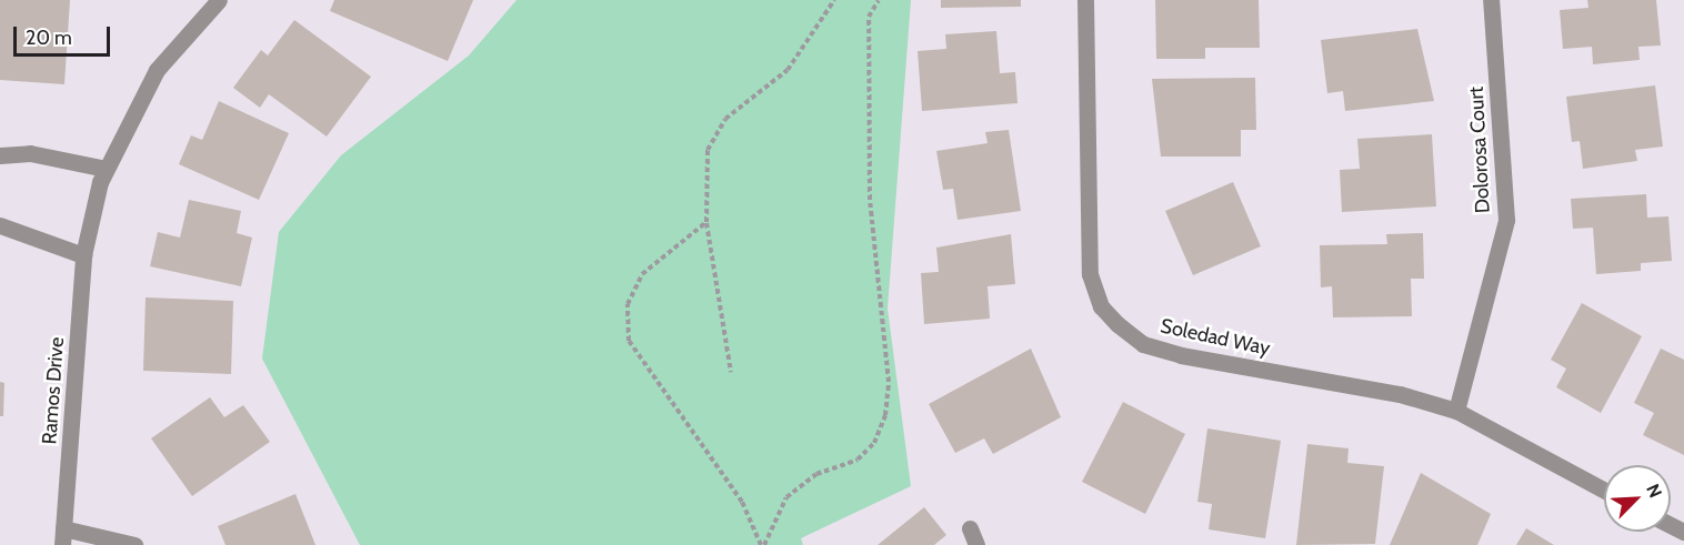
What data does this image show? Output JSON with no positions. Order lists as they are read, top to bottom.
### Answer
{
  "streets": {
    "street": ["Dolorosa Court", "Soledad Way", "Ramos Drive"]
  },
  "crossings": [
    ["Dolorosa Court", "Soledad Way"]
  ],
  "scale_bar": "20 m",
  "north": "top right"
}
